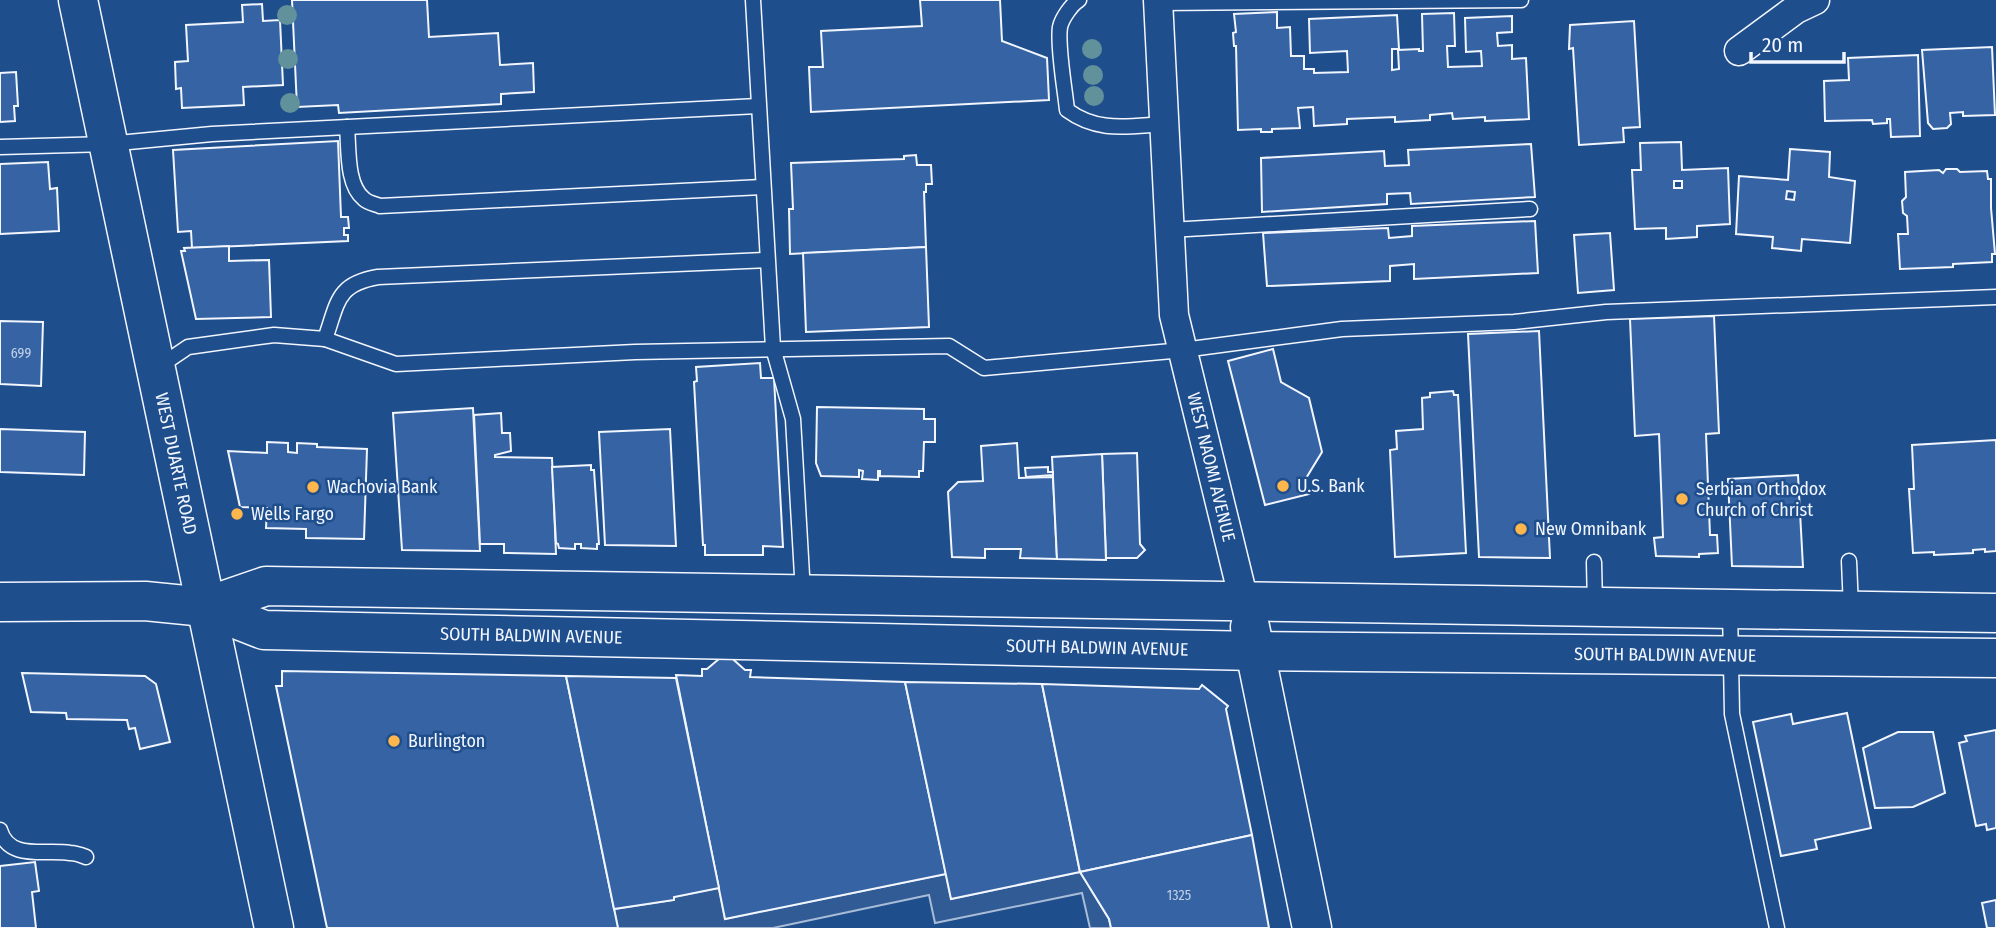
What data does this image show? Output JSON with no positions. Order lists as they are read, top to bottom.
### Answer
{
  "streets": {
    "main road": ["WEST DUARTE ROAD", "WEST NAOMI AVENUE", "SOUTH BALDWIN AVENUE"]
  },
  "crossings": [
    ["WEST DUARTE ROAD", "SOUTH BALDWIN AVENUE"],
    ["WEST NAOMI AVENUE", "SOUTH BALDWIN AVENUE"]
  ],
  "places": [
    "U.S. Bank",
    "Wachovia Bank",
    "Serbian Orthodox Church of Christ",
    "Wells Fargo",
    "New Omnibank",
    "Burlington"
  ],
  "house_numbers": ["699", "1325"],
  "scale_bar": "20 m"
}
